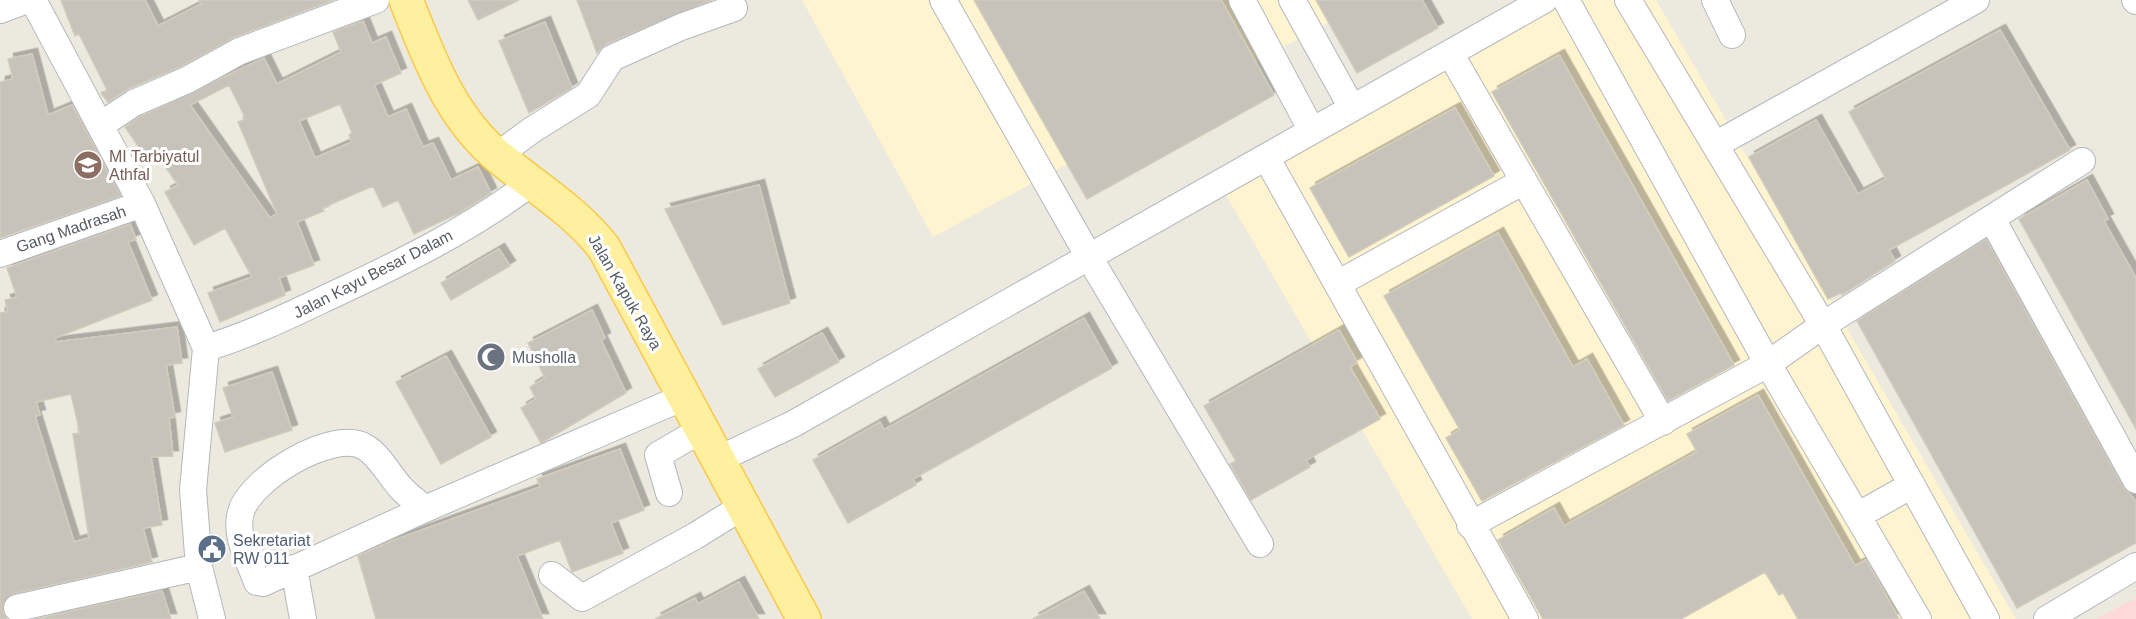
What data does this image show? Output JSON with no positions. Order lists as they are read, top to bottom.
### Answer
{
  "streets": {
    "main road": ["Jalan Kapuk Raya"],
    "street": ["Gang Madrasah", "Jalan Kayu Besar Dalam"]
  },
  "crossings": [
    ["Jalan Kayu Besar Dalam", "Jalan Kapuk Raya"]
  ],
  "places": {
    "school or university": ["MI Tarbiyatul Athfal"],
    "mosque": ["Musholla"],
    "public building": ["Sekretariat RW 011"]
  }
}
